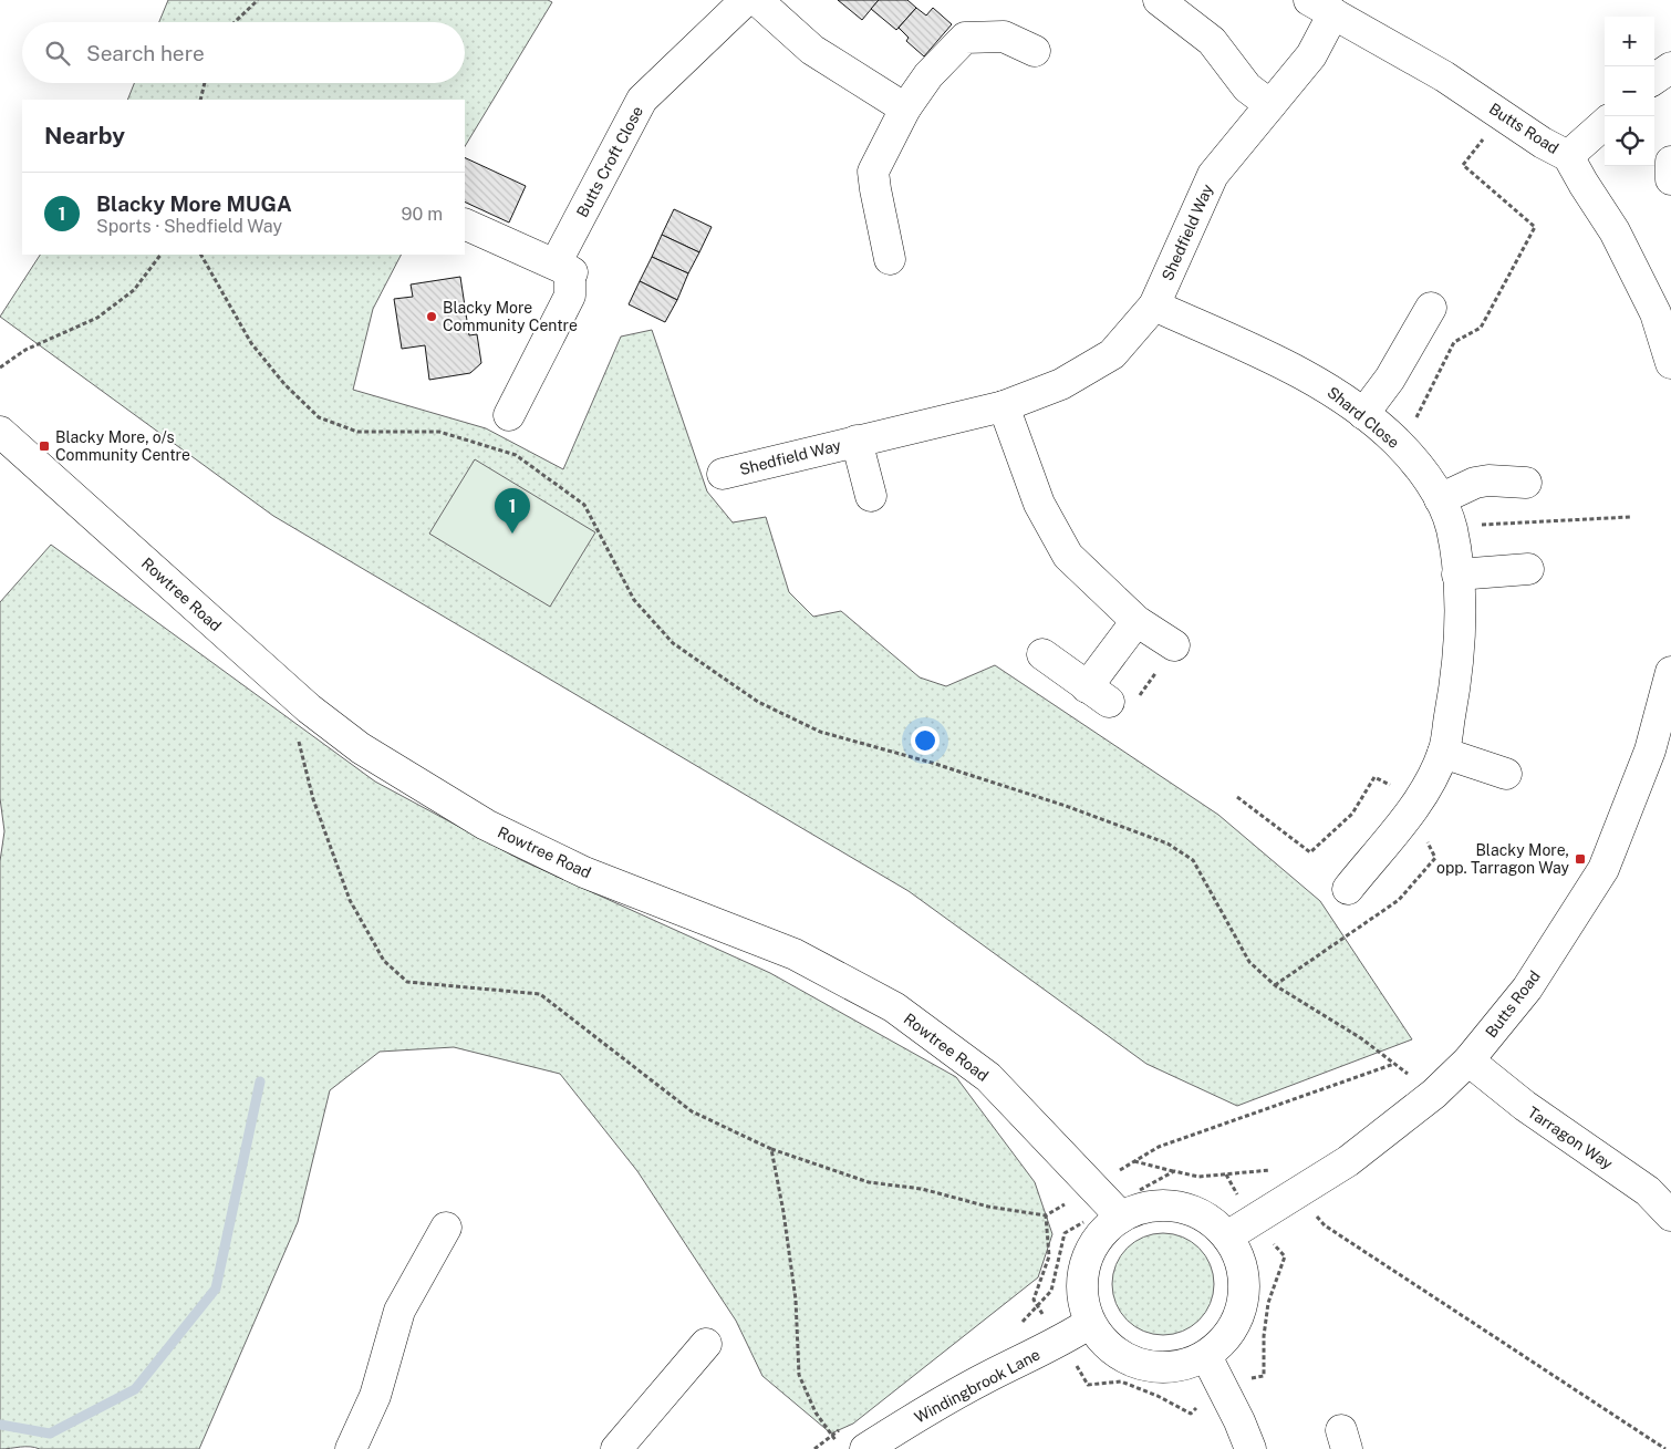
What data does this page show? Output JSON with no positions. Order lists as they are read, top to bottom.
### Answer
{
  "streets": {
    "street": [
      "Butts Road",
      "Butts Croft Close",
      "Shedfield Way",
      "Shard Close",
      "Rowtree Road",
      "Tarragon Way",
      "Windingbrook Lane"
    ]
  },
  "crossings": [
    ["Butts Road", "Shedfield Way"],
    ["Butts Road", "Rowtree Road"],
    ["Butts Road", "Tarragon Way"],
    ["Butts Road", "Windingbrook Lane"],
    ["Shedfield Way", "Shard Close"],
    ["Rowtree Road", "Windingbrook Lane"]
  ],
  "places": {
    "other": ["Blacky More Community Centre"],
    "transit": ["Blacky More, o/s Community Centre", "Blacky More, opp. Tarragon Way"]
  },
  "page": {
    "map_buttons": ["+", "−"],
    "search": "Search here",
    "heading": "Nearby",
    "list": [
      {
        "mark": "1",
        "name": "Blacky More MUGA",
        "note": "Sports · Shedfield Way",
        "value": "90 m"
      }
    ],
    "pins": "1"
  }
}
